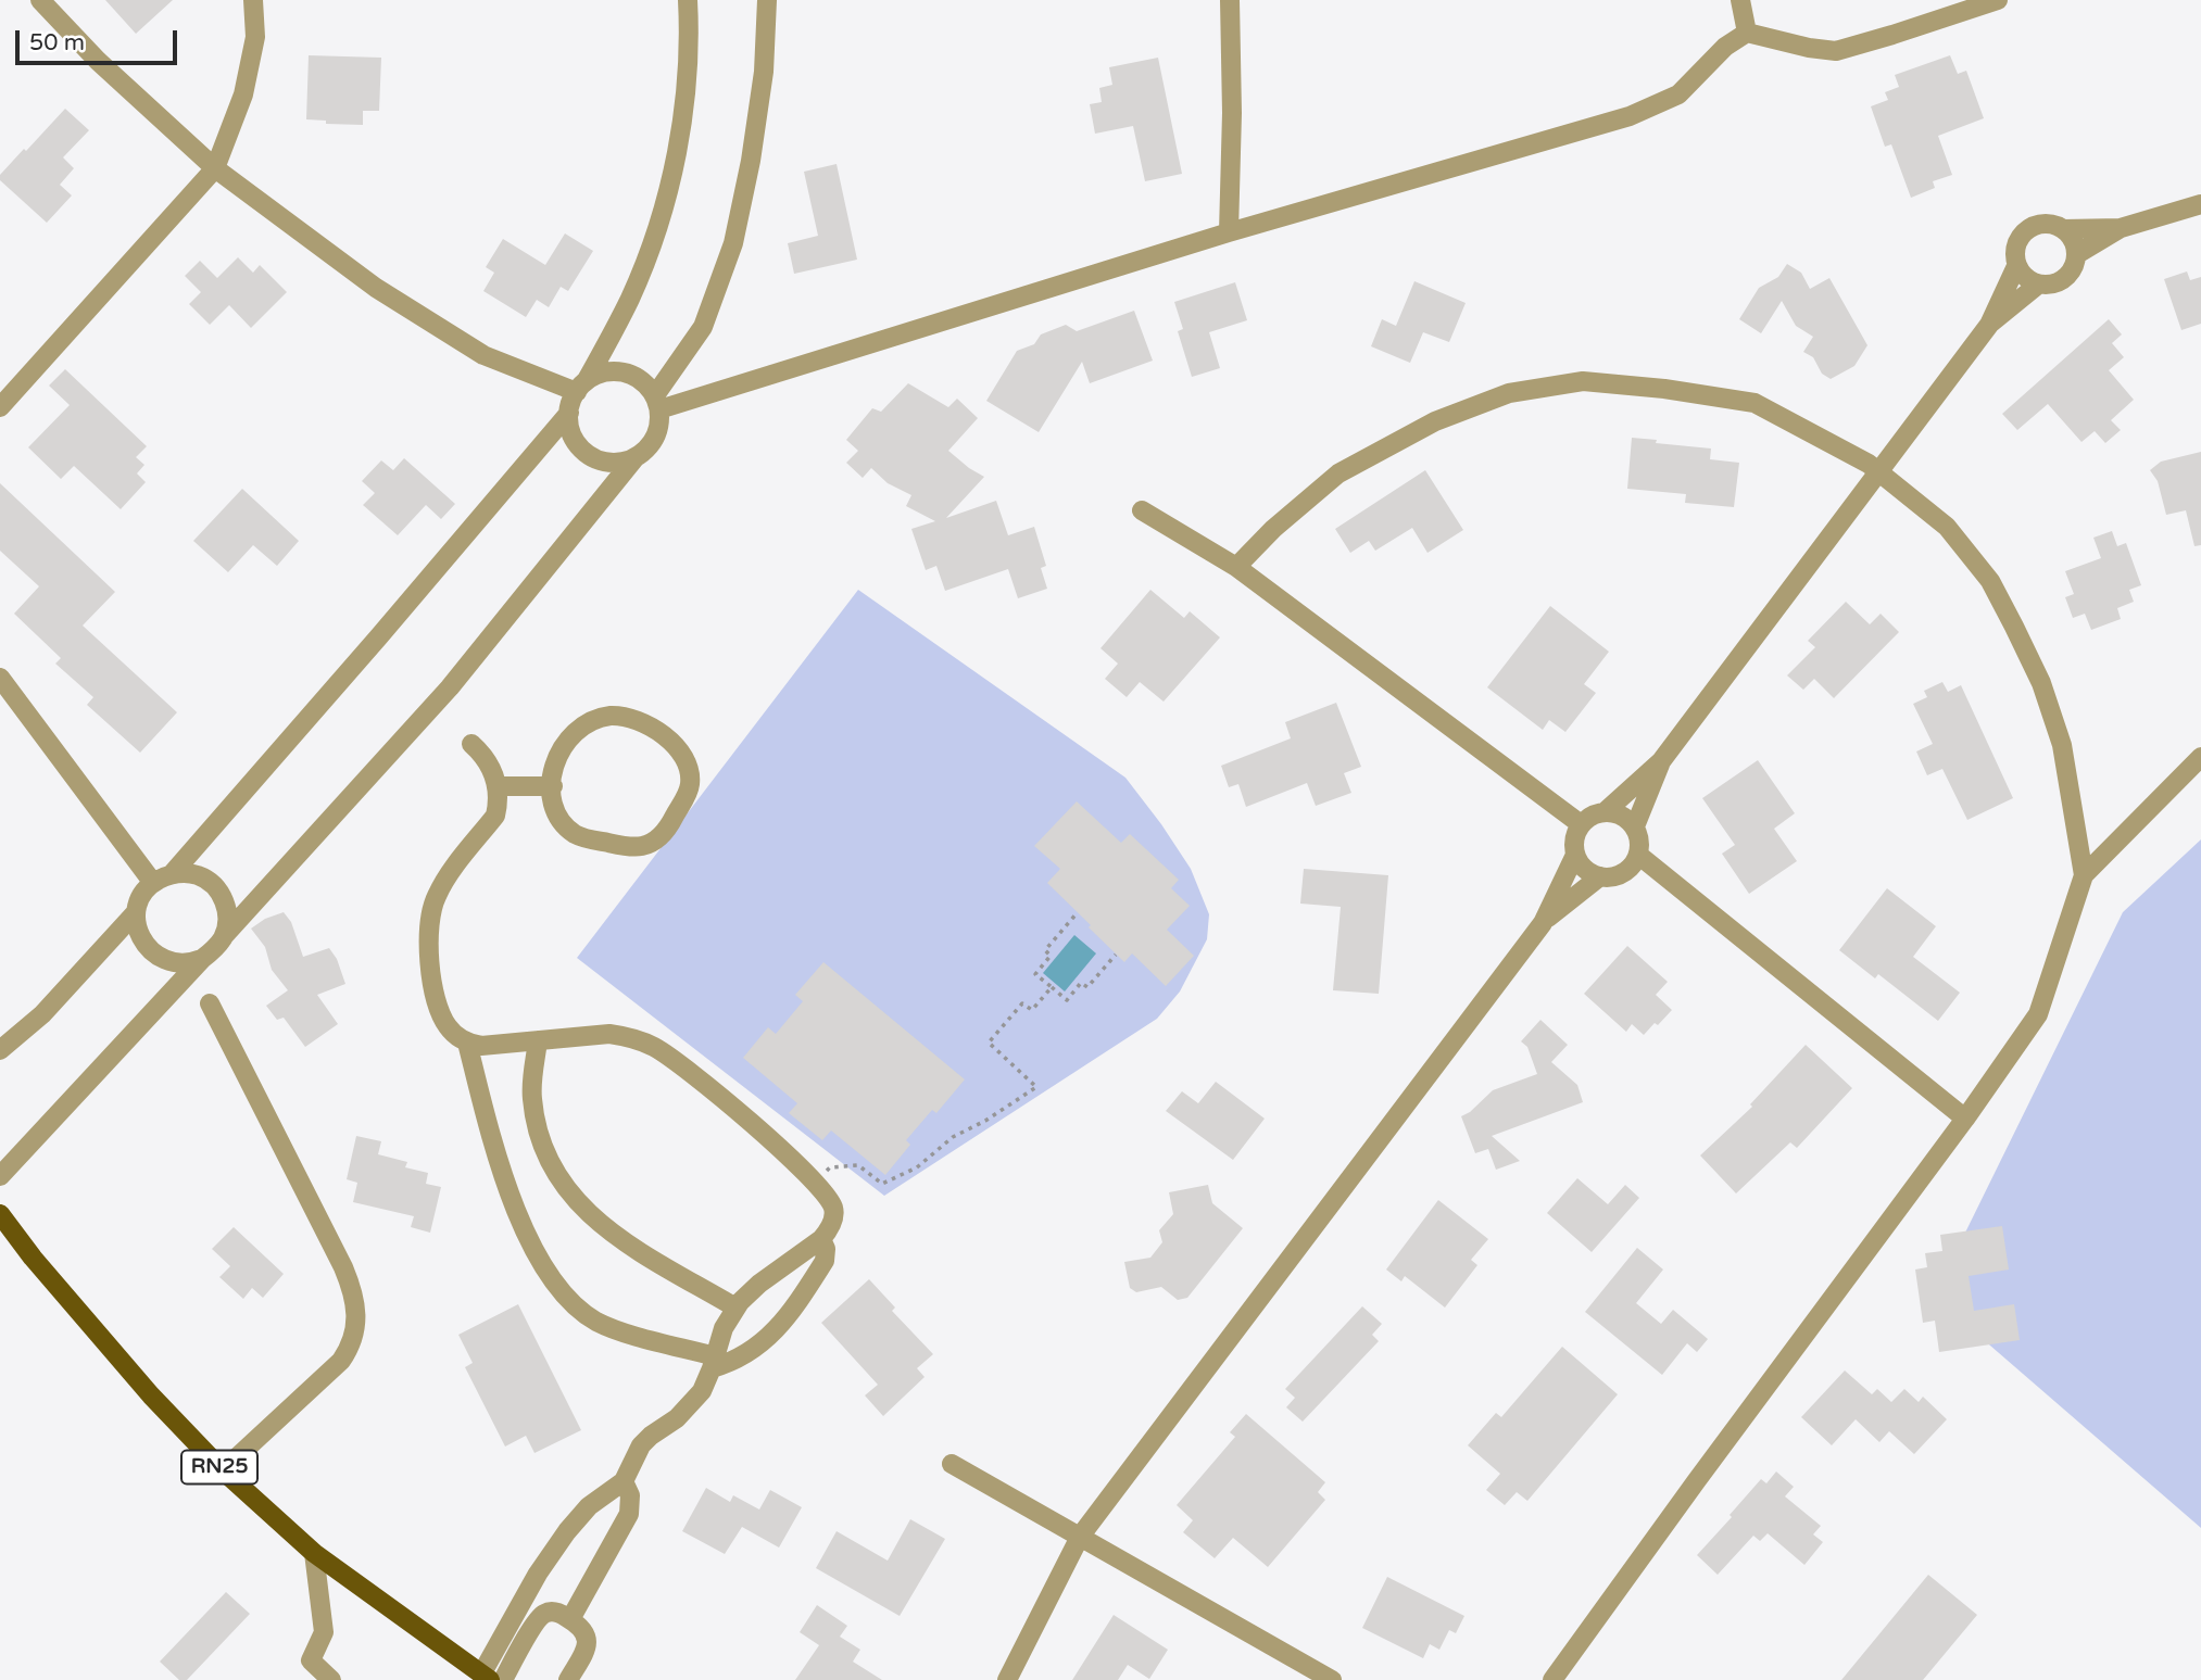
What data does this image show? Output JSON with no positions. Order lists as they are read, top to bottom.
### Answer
{
  "streets": {
    "main road": ["RN25"]
  },
  "scale_bar": "50 m"
}
